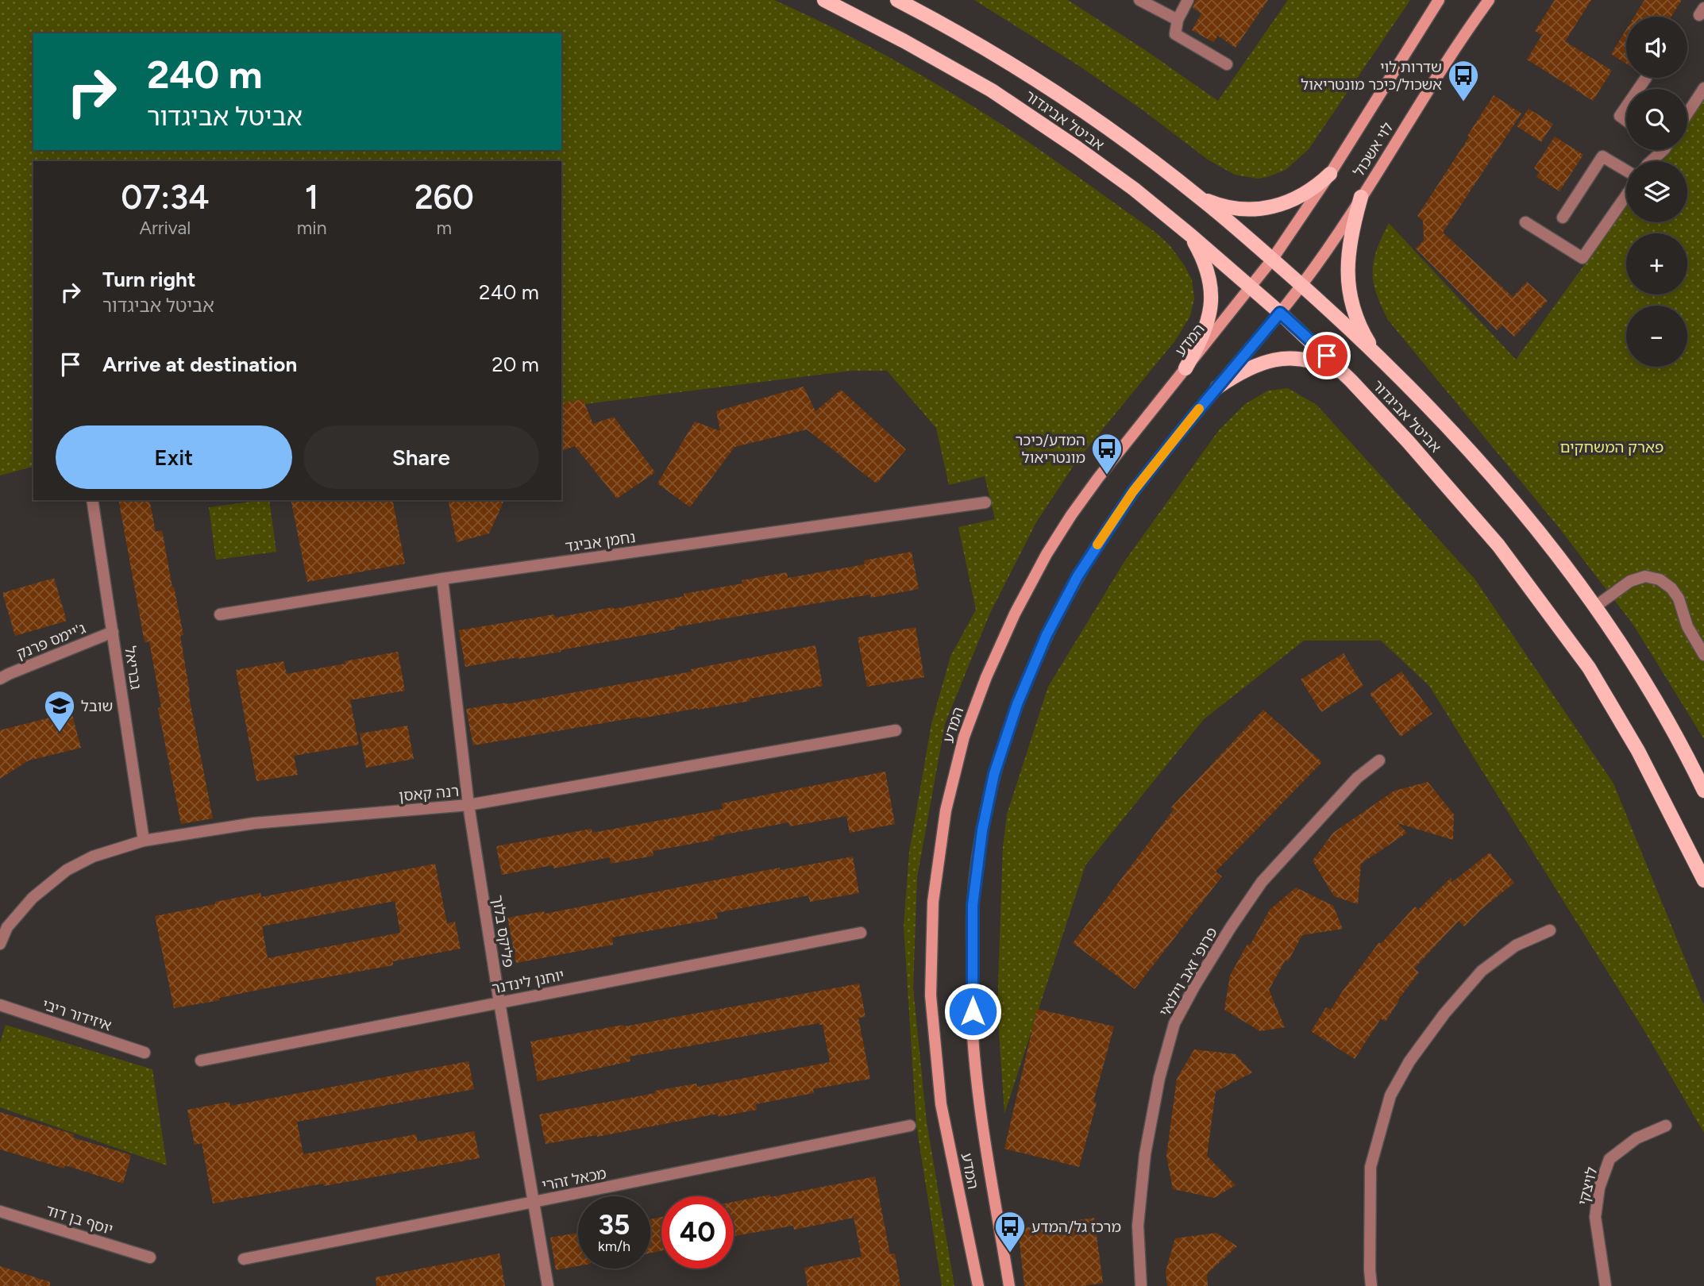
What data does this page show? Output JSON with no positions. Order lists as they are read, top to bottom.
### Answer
{
  "streets": {
    "main road": ["אביטל אביגדור"],
    "street": [
      "לוי אשכול",
      "המדע",
      "נחמן אביגד",
      "ג'יימס פרנק",
      "גבריאל",
      "רנה קאסן",
      "פליקס בלוך",
      "פרופ' זאב וילנאי",
      "יוחנן לינדנר",
      "איזידור ריבי",
      "מכאל זהרי",
      "לויצקי",
      "יוסף בן דוד"
    ]
  },
  "crossings": [
    ["אביטל אביגדור", "לוי אשכול"],
    ["אביטל אביגדור", "המדע"],
    ["לוי אשכול", "המדע"],
    ["נחמן אביגד", "פליקס בלוך"],
    ["ג'יימס פרנק", "גבריאל"],
    ["גבריאל", "רנה קאסן"],
    ["רנה קאסן", "פליקס בלוך"],
    ["פליקס בלוך", "יוחנן לינדנר"],
    ["פליקס בלוך", "מכאל זהרי"]
  ],
  "parks": ["פארק המשחקים"],
  "places": {
    "bus stop": ["שדרות לוי אשכול/כיכר מונטריאול", "המדע/כיכר מונטריאול", "מרכז גל/המדע"],
    "school or university": ["שובל"]
  },
  "page": {
    "map_buttons": ["+", "−"],
    "turn": ["240 m", "אביטל אביגדור"],
    "eta": [
      "07:34",
      "Arrival",
      "1",
      "min",
      "260",
      "m"
    ],
    "list": [
      {
        "name": "Turn right",
        "note": "אביטל אביגדור",
        "value": "240 m"
      },
      {
        "name": "Arrive at destination",
        "value": "20 m"
      }
    ],
    "buttons": ["Exit", "Share"],
    "speed": "35 km/h",
    "limit": "40"
  }
}
